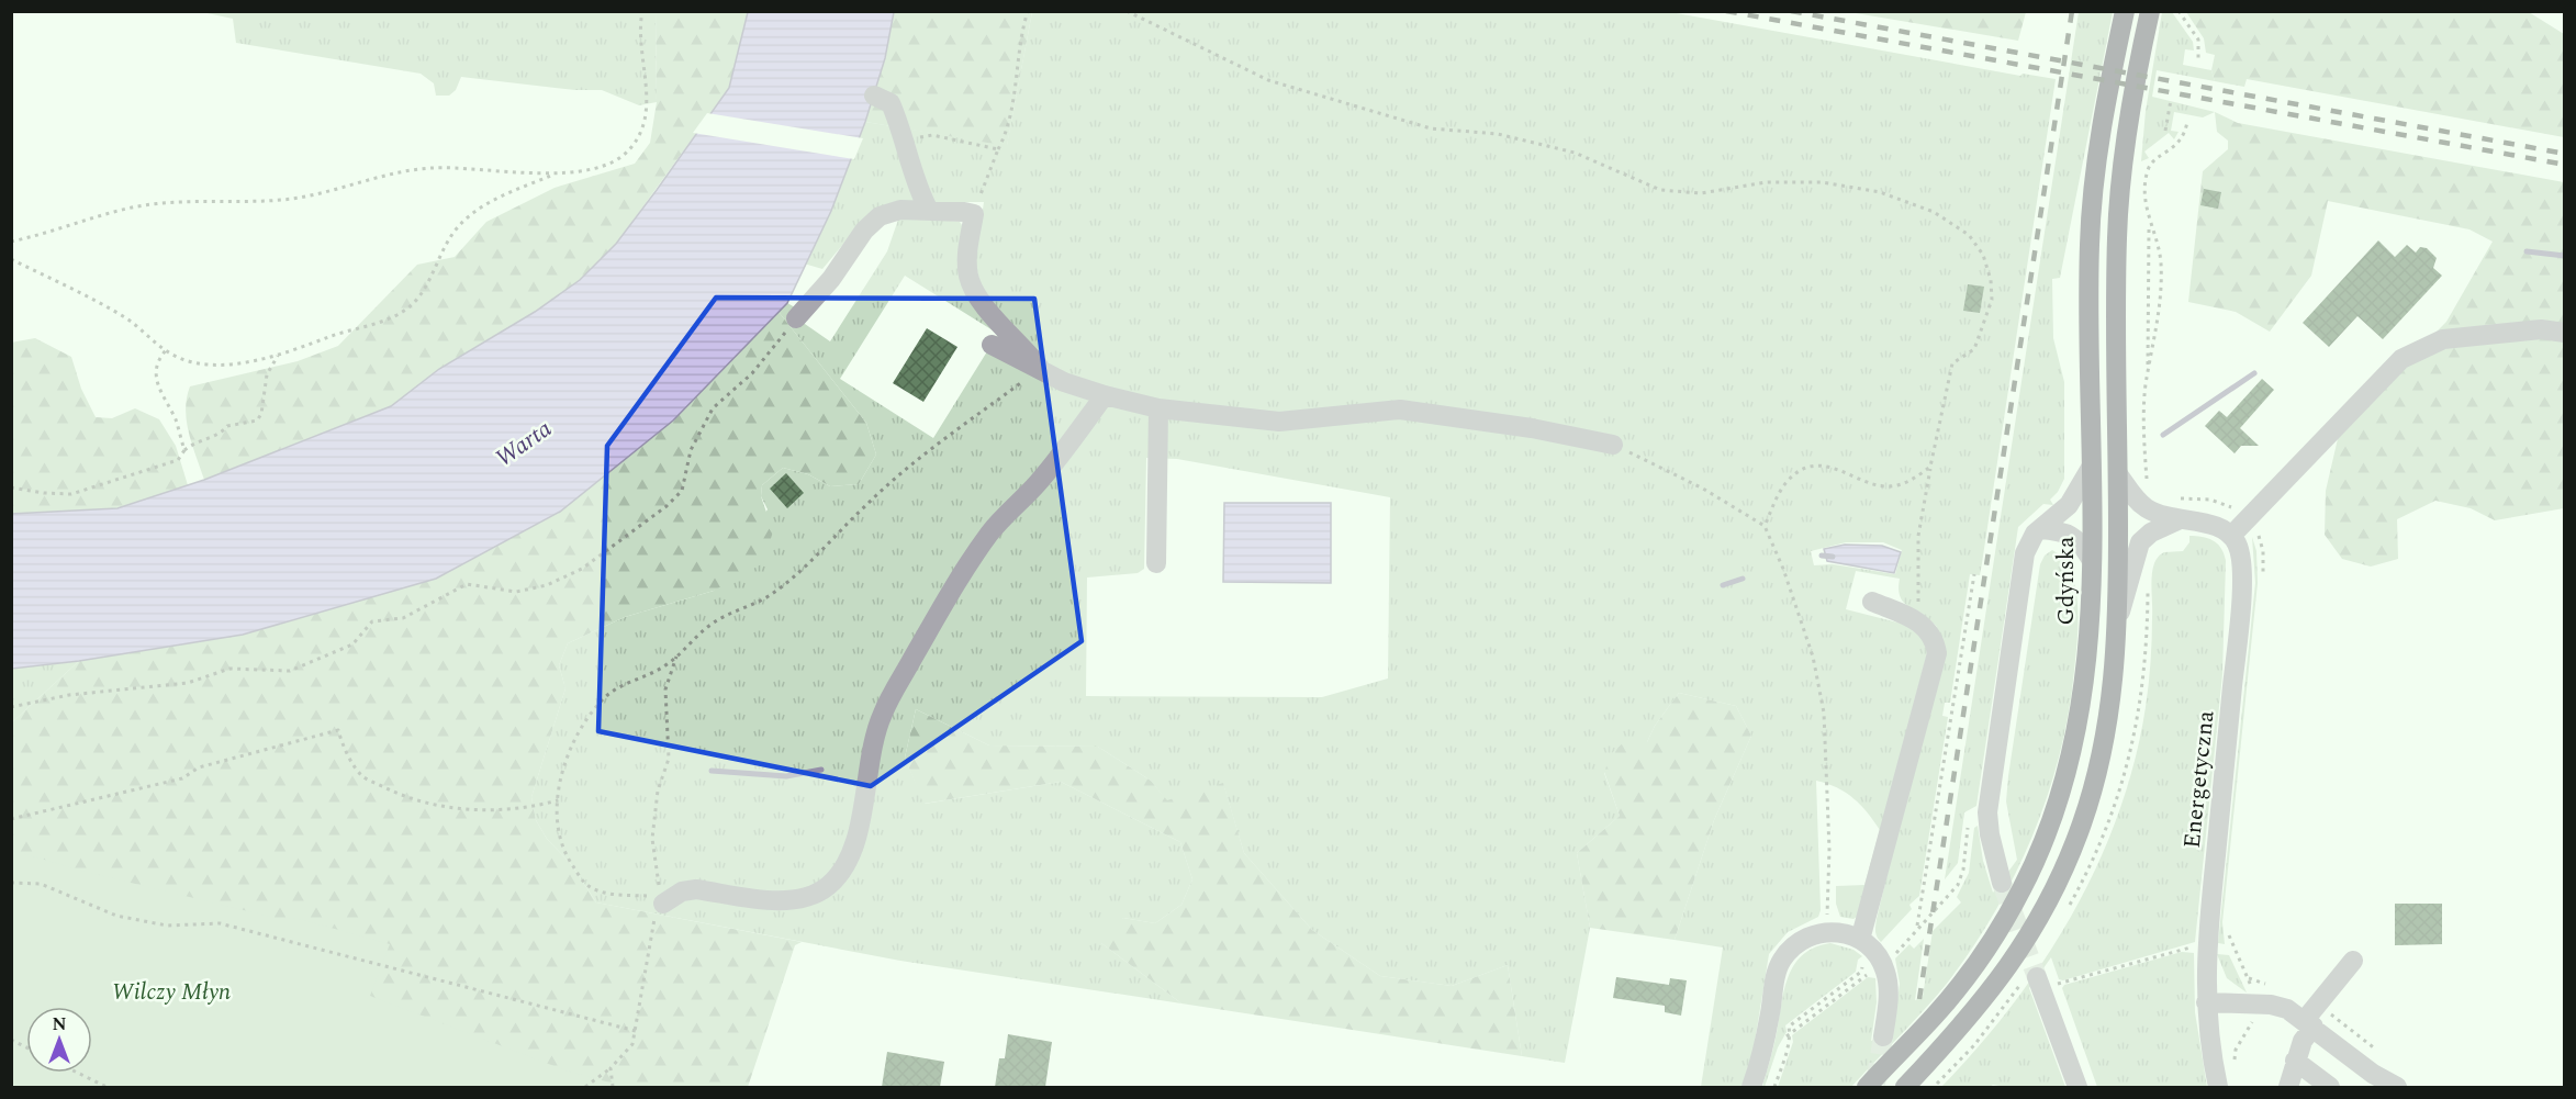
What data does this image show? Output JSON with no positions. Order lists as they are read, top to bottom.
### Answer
{
  "streets": {
    "main road": ["Gdyńska"],
    "street": ["Energetyczna"]
  },
  "water": ["Warta"],
  "parks": ["Wilczy Młyn"],
  "north": "top"
}
